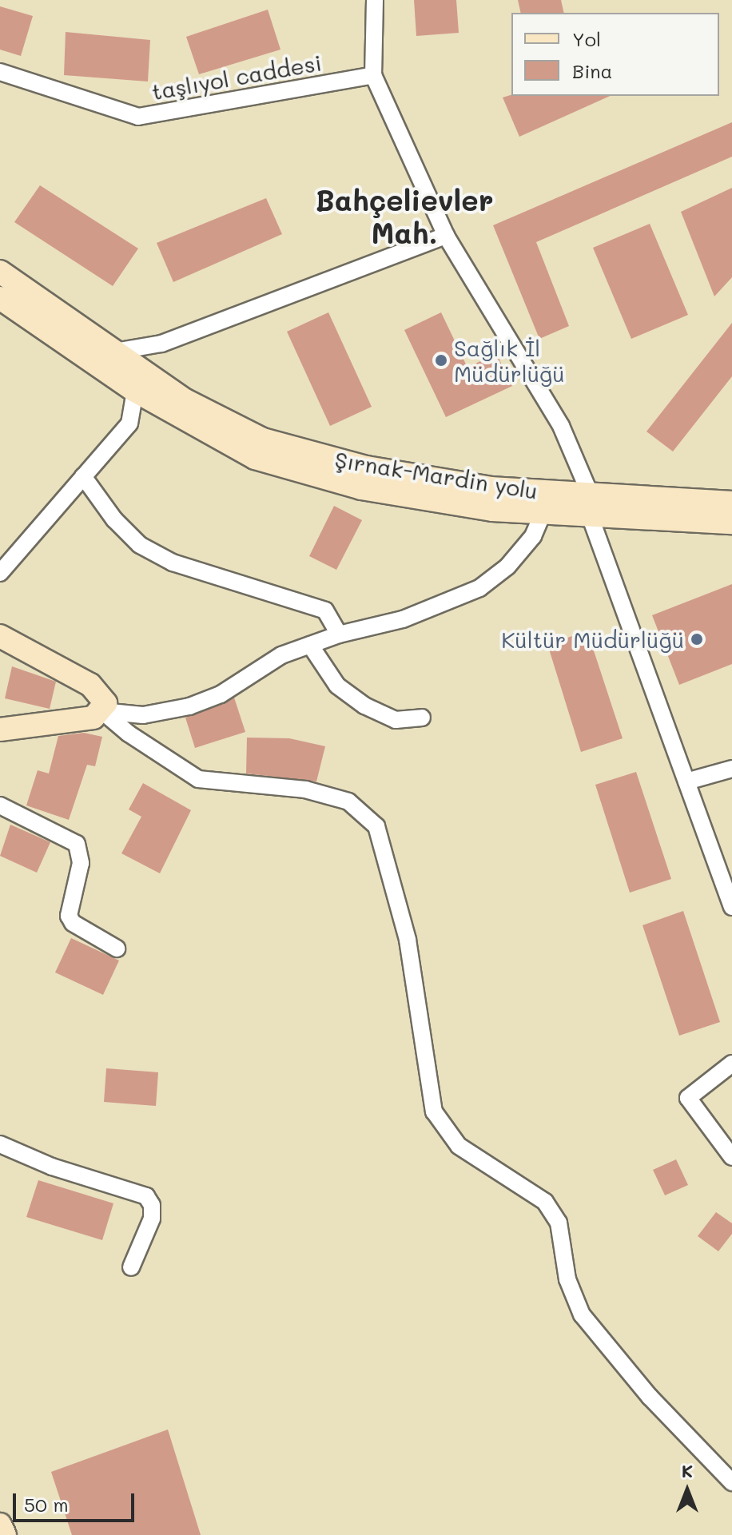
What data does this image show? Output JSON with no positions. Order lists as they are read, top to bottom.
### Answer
{
  "streets": {
    "street": ["taşlıyol caddesi", "Şırnak-Mardin yolu"]
  },
  "districts": ["Bahçelievler Mah."],
  "places": ["Sağlık İl Müdürlüğü", "Kültür Müdürlüğü"],
  "legend": ["Yol", "Bina"],
  "scale_bar": "50 m",
  "north": "top"
}
